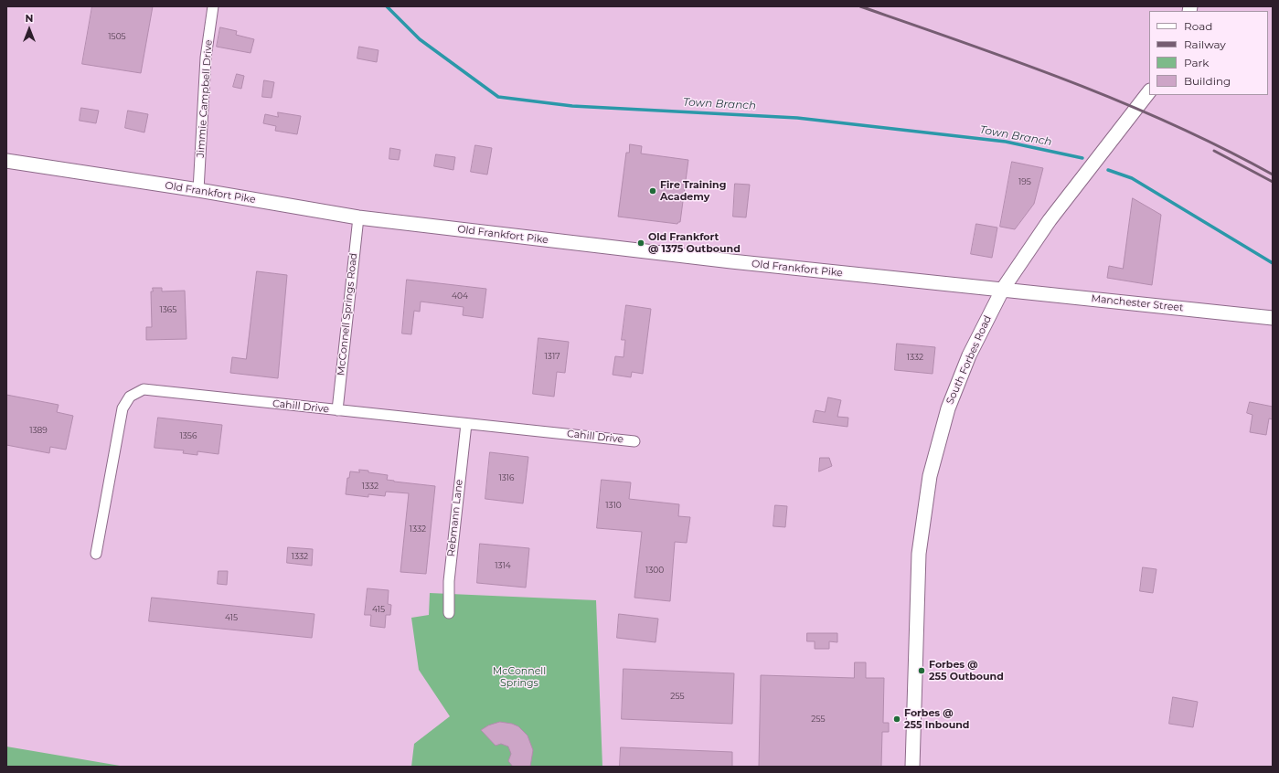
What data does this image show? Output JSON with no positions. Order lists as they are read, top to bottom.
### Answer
{
  "streets": {
    "main road": ["Old Frankfort Pike", "Manchester Street", "South Forbes Road"],
    "street": [
      "Jimmie Campbell Drive",
      "McConnell Springs Road",
      "Cahill Drive",
      "Rebmann Lane"
    ]
  },
  "crossings": [
    ["Jimmie Campbell Drive", "Old Frankfort Pike"],
    ["Old Frankfort Pike", "Manchester Street"],
    ["Old Frankfort Pike", "McConnell Springs Road"],
    ["Old Frankfort Pike", "South Forbes Road"],
    ["Manchester Street", "South Forbes Road"],
    ["McConnell Springs Road", "Cahill Drive"],
    ["Cahill Drive", "Rebmann Lane"]
  ],
  "water": ["Town Branch"],
  "parks": ["McConnell Springs"],
  "places": [
    "Fire Training Academy",
    "Old Frankfort @ 1375 Outbound",
    "Forbes @ 255 Outbound",
    "Forbes @ 255 Inbound"
  ],
  "house_numbers": [
    "1505",
    "195",
    "404",
    "1365",
    "1317",
    "1332",
    "1389",
    "1356",
    "1316",
    "1332",
    "1310",
    "1332",
    "1332",
    "1314",
    "1300",
    "415",
    "415",
    "255",
    "255"
  ],
  "legend": [
    "Road",
    "Railway",
    "Park",
    "Building"
  ],
  "north": "top"
}
